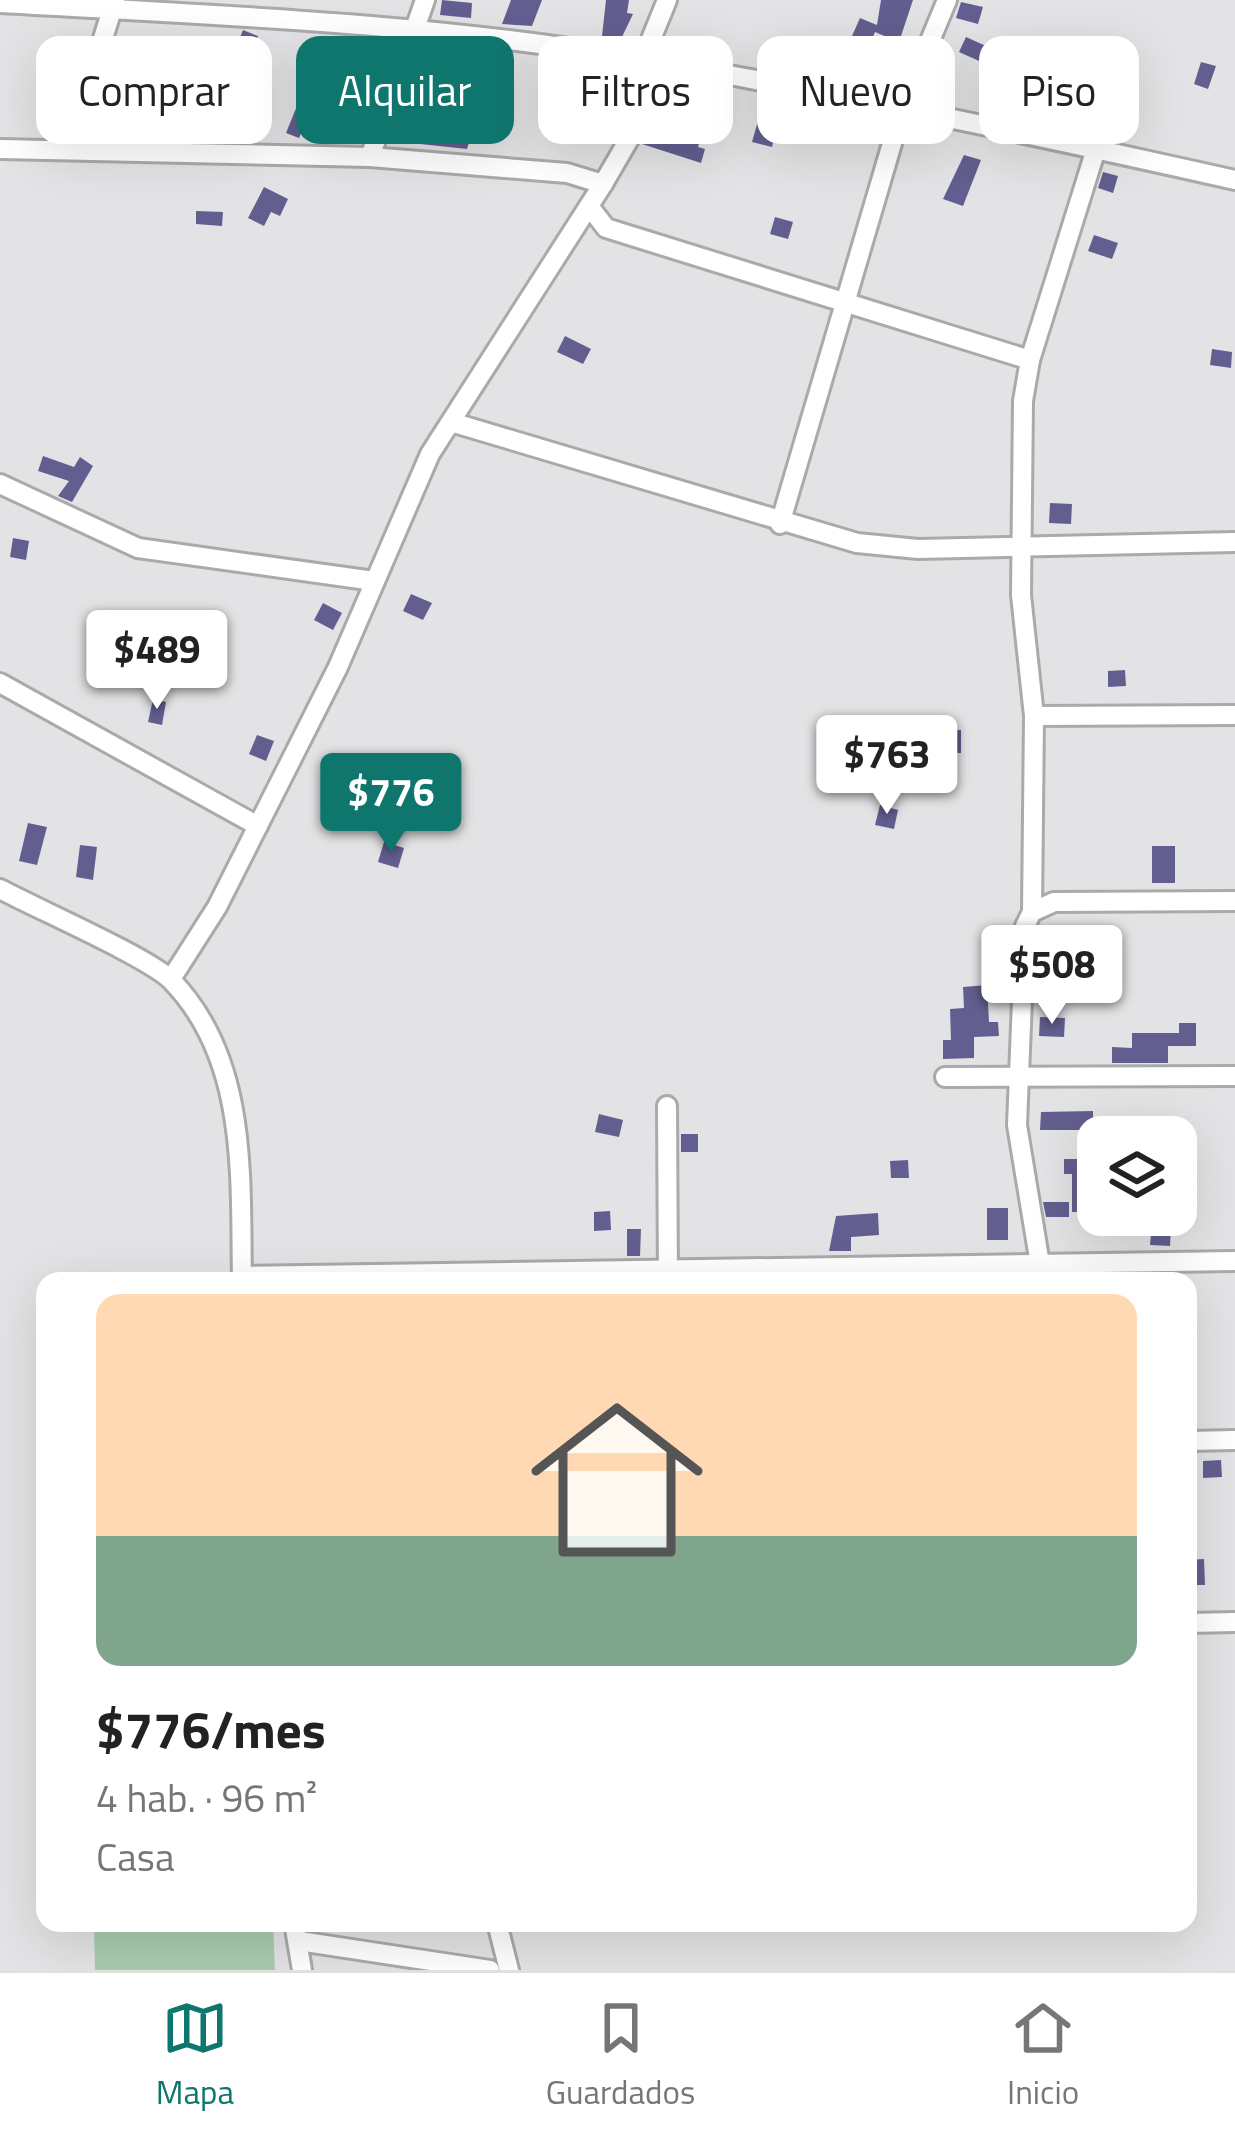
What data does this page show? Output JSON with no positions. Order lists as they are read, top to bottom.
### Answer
{
  "page": {
    "chip": [
      "Comprar",
      "Alquilar",
      "Filtros",
      "Nuevo",
      "Piso"
    ],
    "price": [
      "$489",
      "$763",
      "$776",
      "$508"
    ],
    "list": [
      {
        "name": "$776/mes",
        "note": "4 hab. · 96 m² · Casa"
      }
    ],
    "tabs": ["Mapa", "Guardados", "Inicio"]
  }
}
